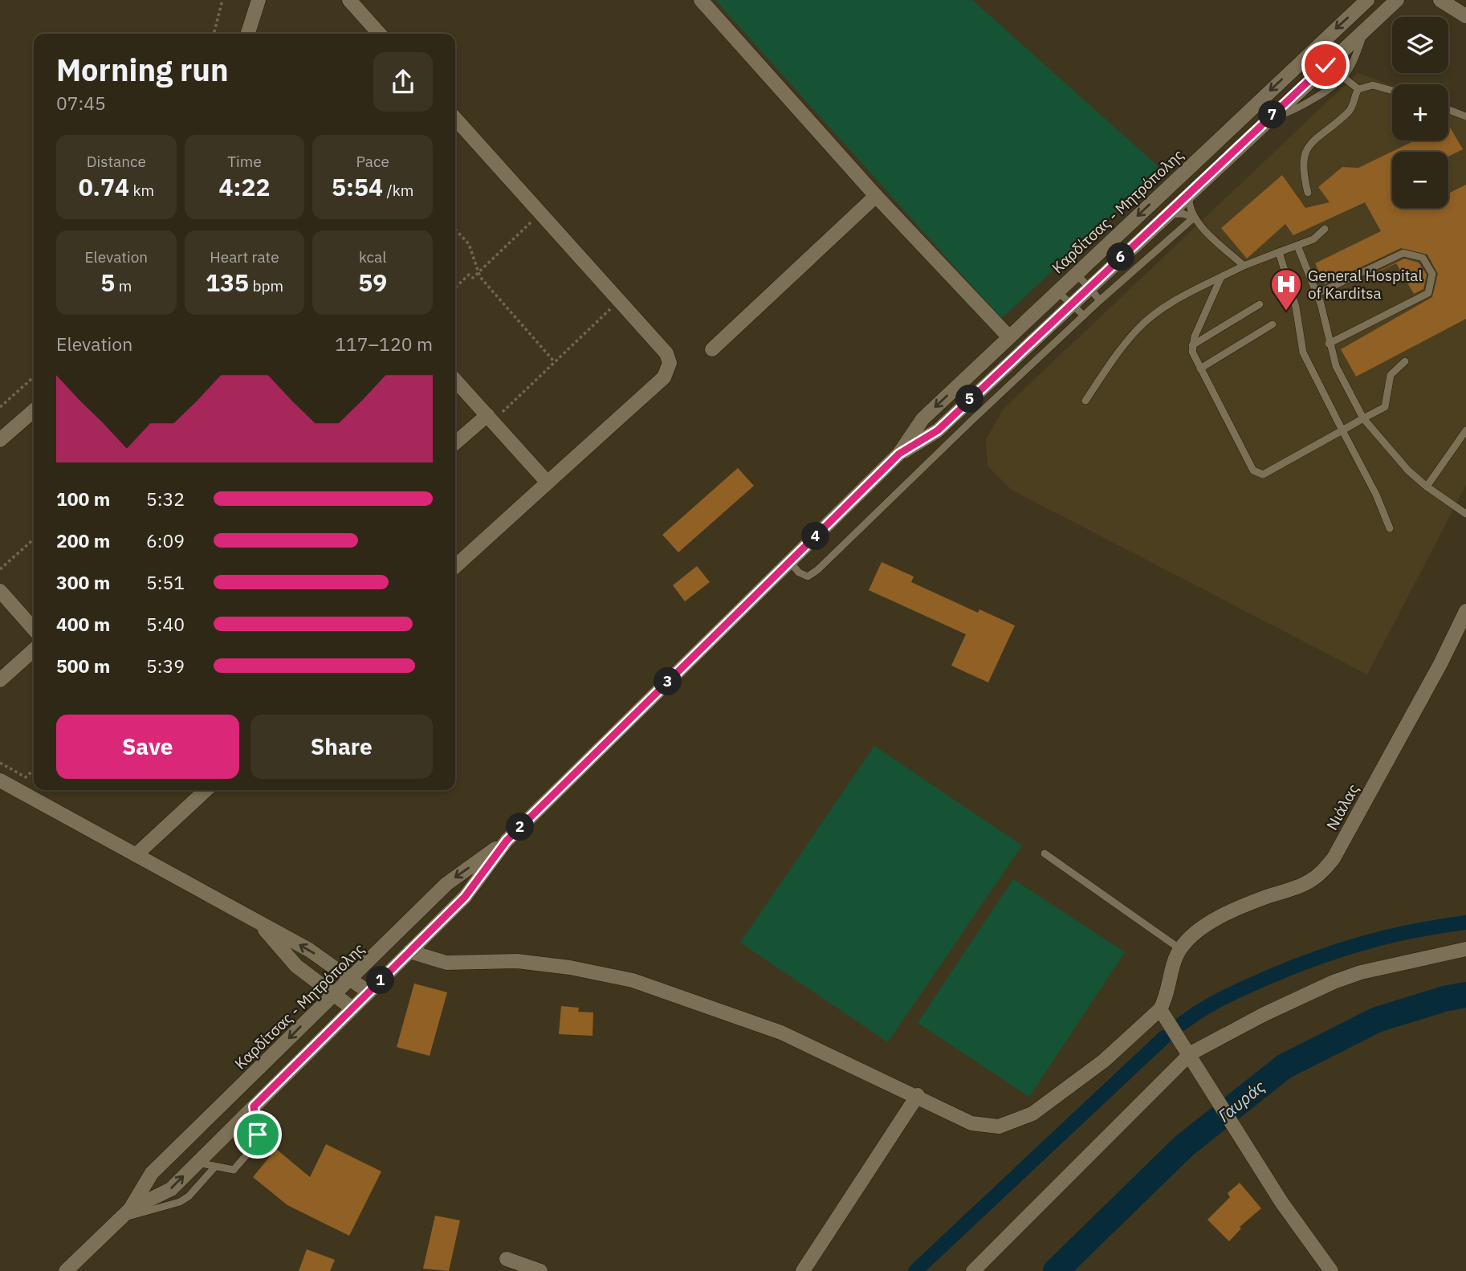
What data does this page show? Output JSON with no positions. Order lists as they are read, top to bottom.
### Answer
{
  "streets": {
    "street": ["Καρδίτσας - Μητρόπολης", "Νιάλας"]
  },
  "water": ["Γαυράς"],
  "places": {
    "hospital": ["General Hospital of Karditsa"]
  },
  "page": {
    "map_buttons": ["+", "−"],
    "heading": ["Morning run", "07:45"],
    "pins": [
      "7",
      "6",
      "5",
      "4",
      "3",
      "2",
      "1"
    ],
    "stats": [
      ["Distance", "0.74 km"],
      ["Time", "4:22"],
      ["Pace", "5:54 /km"],
      ["Elevation", "5 m"],
      ["Heart rate", "135 bpm"],
      ["kcal", "59"]
    ],
    "chart": ["Elevation", "117–120 m"],
    "list": [
      {
        "name": "100 m",
        "note": "5:32"
      },
      {
        "name": "200 m",
        "note": "6:09"
      },
      {
        "name": "300 m",
        "note": "5:51"
      },
      {
        "name": "400 m",
        "note": "5:40"
      },
      {
        "name": "500 m",
        "note": "5:39"
      }
    ],
    "buttons": ["Save", "Share"]
  }
}
